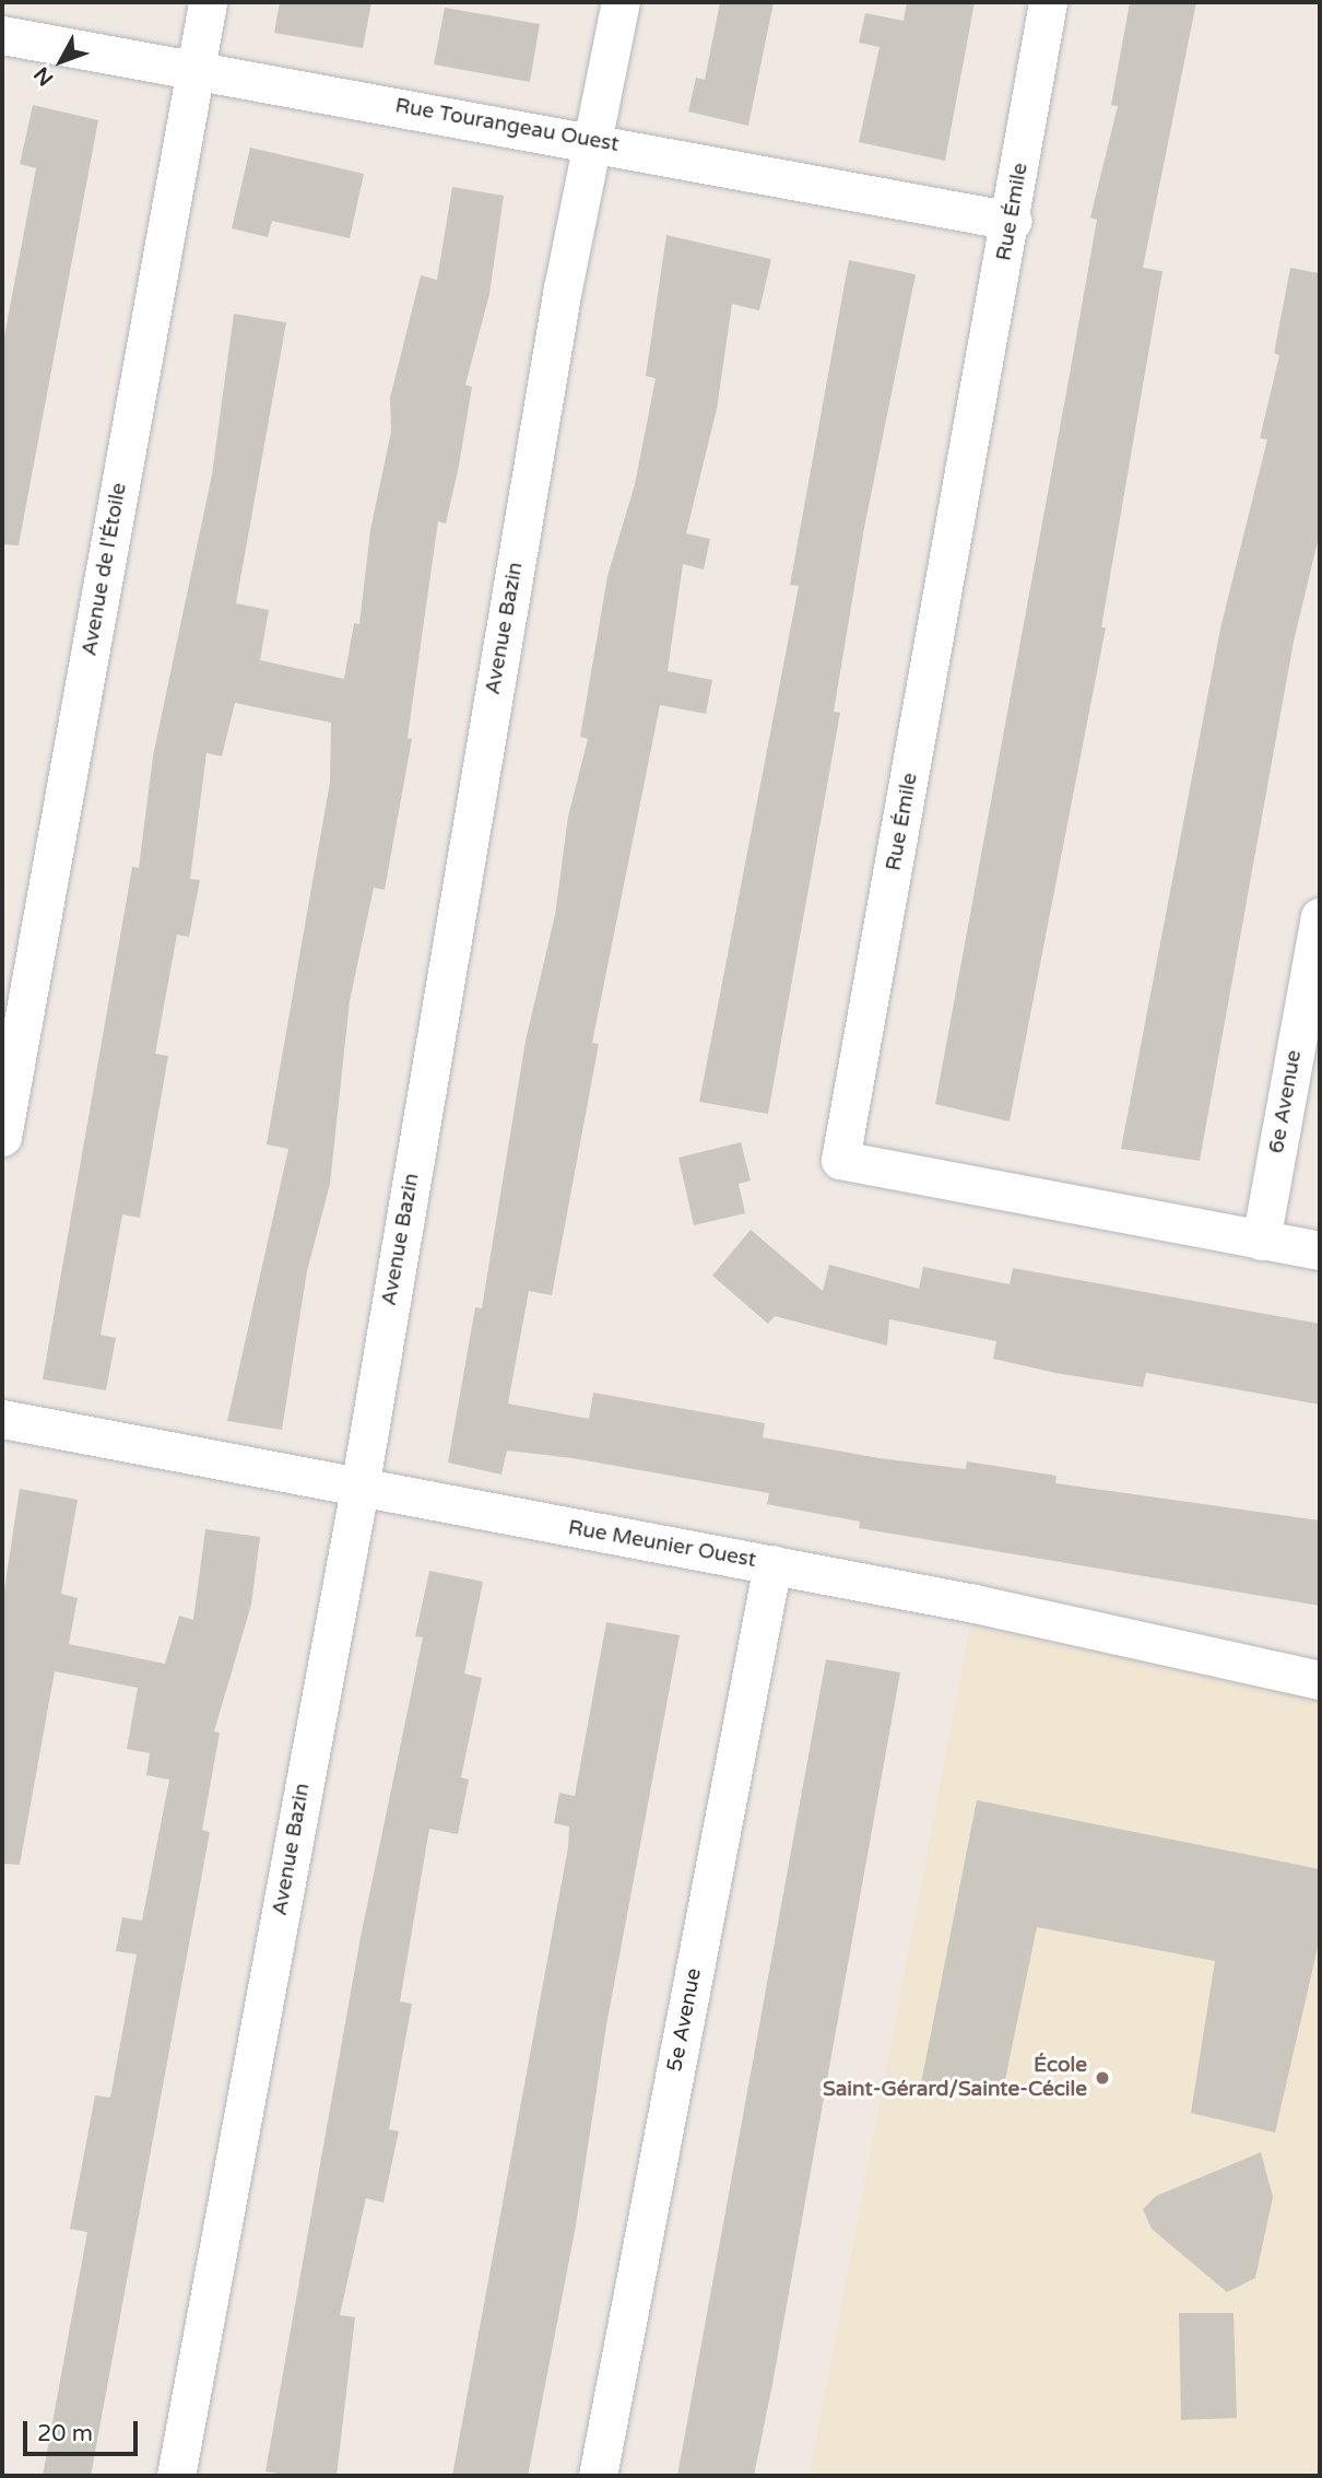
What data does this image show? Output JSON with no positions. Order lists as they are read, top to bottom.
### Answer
{
  "streets": {
    "street": [
      "Rue Tourangeau Ouest",
      "Rue Émile",
      "Avenue de l'Étoile",
      "Avenue Bazin",
      "6e Avenue",
      "Rue Meunier Ouest",
      "5e Avenue"
    ]
  },
  "crossings": [
    ["Rue Tourangeau Ouest", "Rue Émile"],
    ["Rue Tourangeau Ouest", "Avenue de l'Étoile"],
    ["Rue Tourangeau Ouest", "Avenue Bazin"],
    ["Rue Émile", "6e Avenue"],
    ["Avenue Bazin", "Rue Meunier Ouest"],
    ["Rue Meunier Ouest", "5e Avenue"]
  ],
  "places": ["École Saint-Gérard/Sainte-Cécile"],
  "scale_bar": "20 m",
  "north": "bottom left"
}
